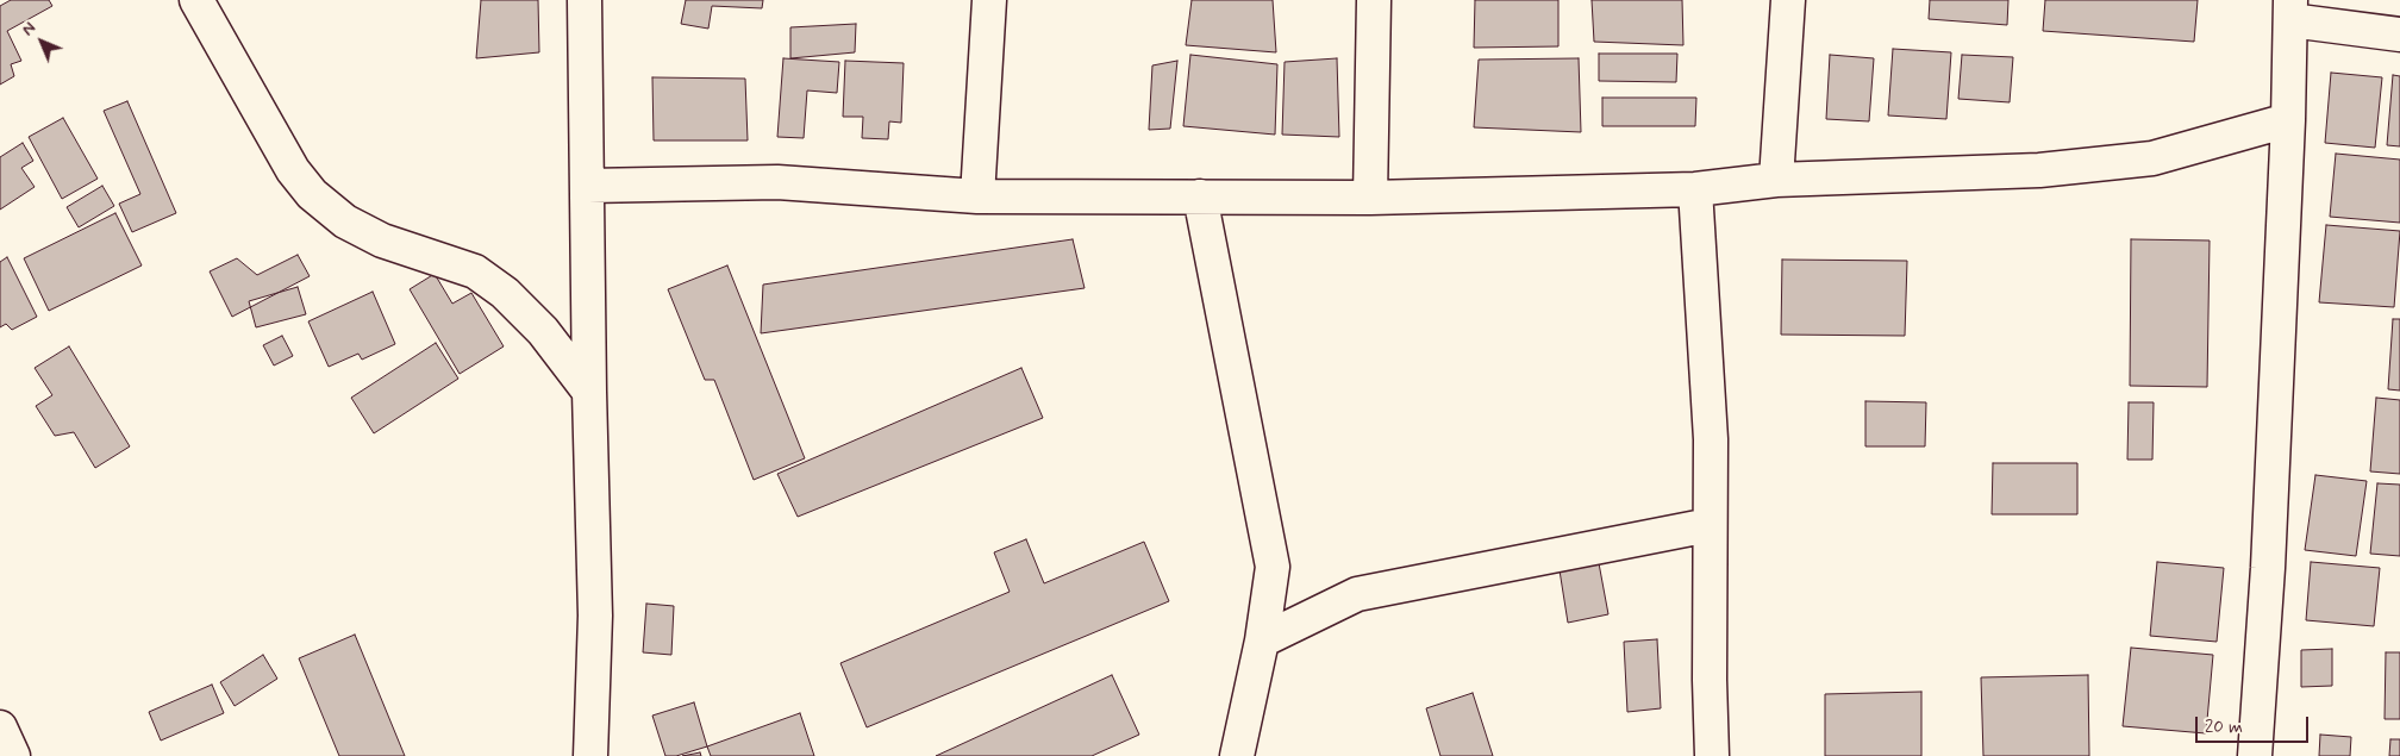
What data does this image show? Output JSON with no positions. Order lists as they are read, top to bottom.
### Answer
{
  "scale_bar": "20 m",
  "north": "top left"
}
